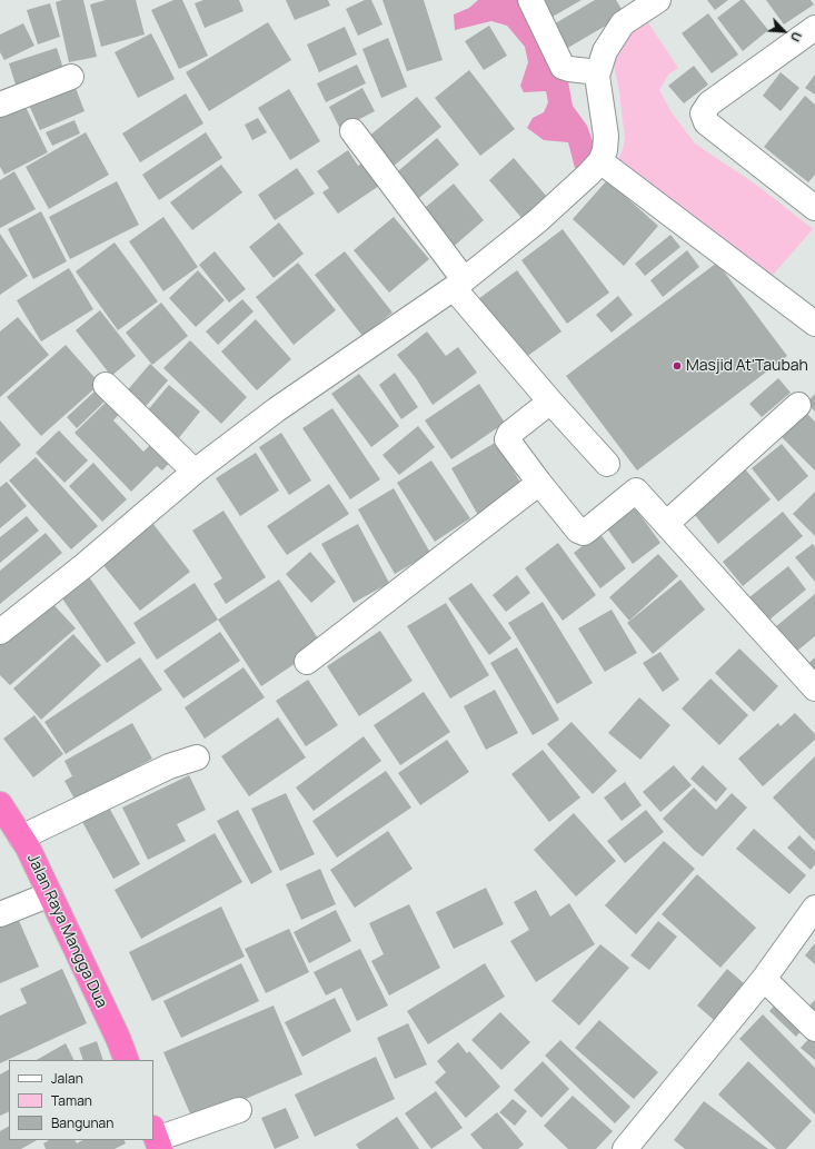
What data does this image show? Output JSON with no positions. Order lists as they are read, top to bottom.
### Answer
{
  "streets": {
    "highway": ["Jalan Raya Mangga Dua"]
  },
  "places": ["Masjid At'Taubah"],
  "legend": ["Jalan", "Taman", "Bangunan"],
  "north": "bottom right"
}
